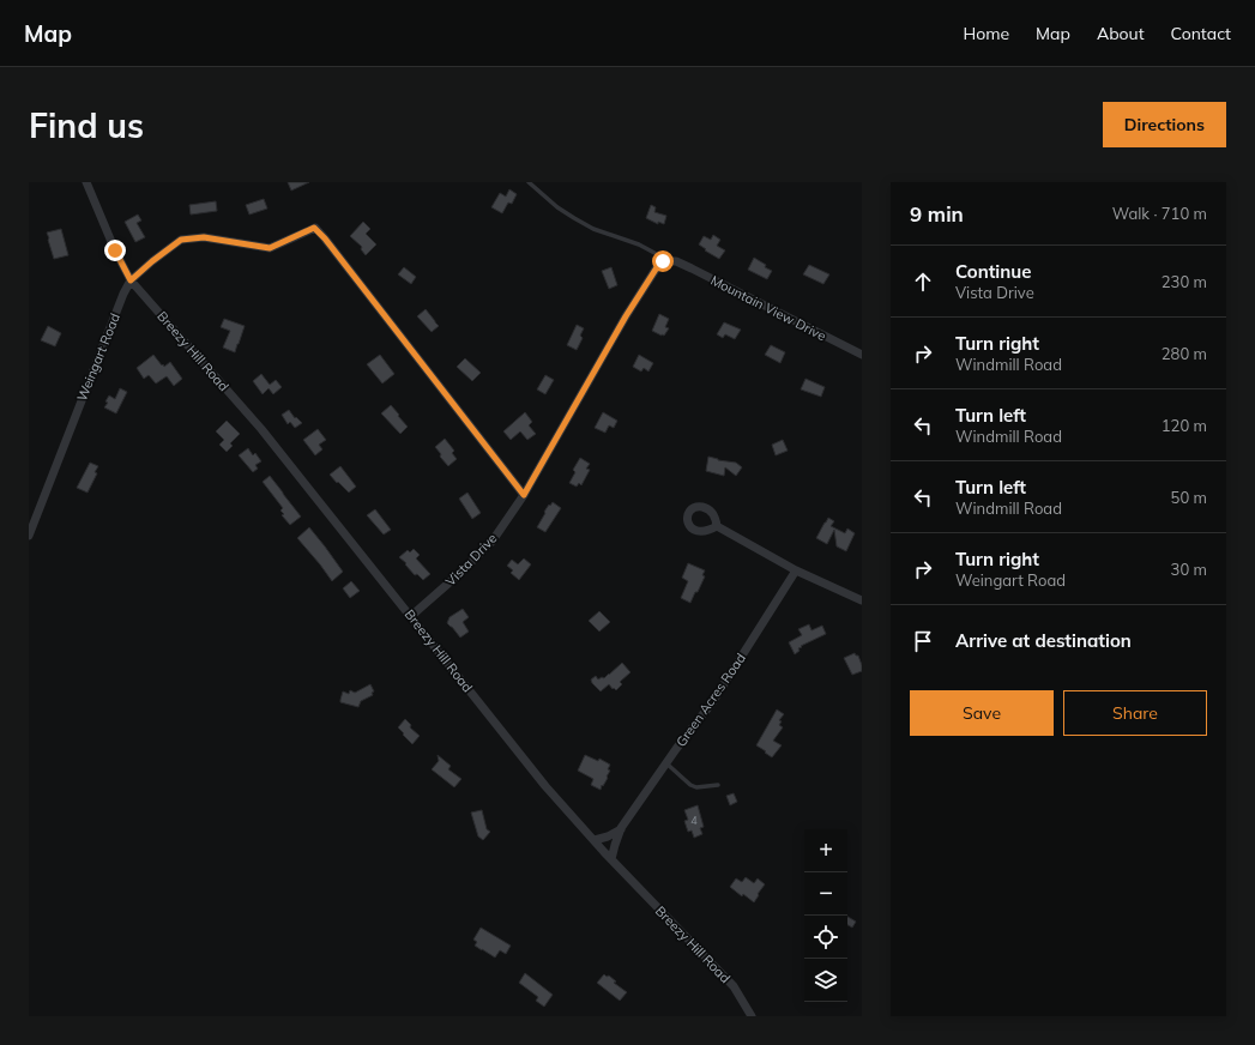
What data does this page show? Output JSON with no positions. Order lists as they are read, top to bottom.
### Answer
{
  "streets": {
    "street": [
      "Mountain View Drive",
      "Breezy Hill Road",
      "Weingart Road",
      "Vista Drive",
      "Green Acres Road"
    ]
  },
  "crossings": [
    ["Mountain View Drive", "Vista Drive"],
    ["Breezy Hill Road", "Weingart Road"],
    ["Breezy Hill Road", "Vista Drive"],
    ["Breezy Hill Road", "Green Acres Road"]
  ],
  "house_numbers": ["4"],
  "page": {
    "header": "Map",
    "nav": [
      "Home",
      "Map",
      "About",
      "Contact"
    ],
    "buttons": [
      "Directions",
      ["Save", "Share"]
    ],
    "title": "Find us",
    "heading": ["9 min", "Walk · 710 m"],
    "list": [
      ["Continue", "Vista Drive", "230 m"],
      ["Turn right", "Windmill Road", "280 m"],
      ["Turn left", "Windmill Road", "120 m"],
      ["Turn left", "Windmill Road", "50 m"],
      ["Turn right", "Weingart Road", "30 m"],
      "Arrive at destination"
    ],
    "map_buttons": ["+", "−"]
  }
}
